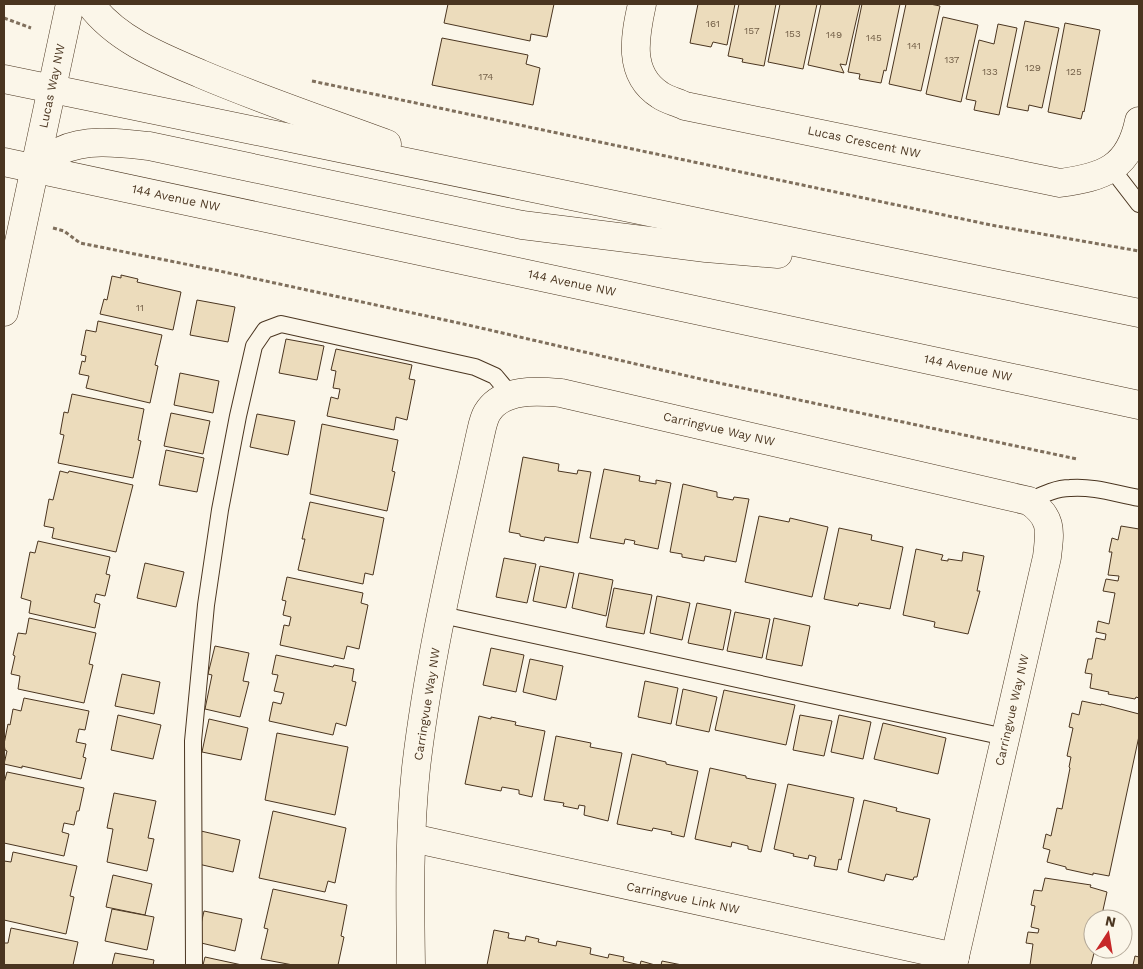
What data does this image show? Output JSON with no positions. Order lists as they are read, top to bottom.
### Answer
{
  "streets": {
    "main road": [
      "Lucas Way NW",
      "Lucas Crescent NW",
      "144 Avenue NW",
      "Carringvue Way NW",
      "Carringvue Link NW"
    ]
  },
  "crossings": [
    ["Lucas Way NW", "144 Avenue NW"],
    ["Carringvue Way NW", "Carringvue Link NW"]
  ],
  "house_numbers": [
    "161",
    "157",
    "153",
    "149",
    "145",
    "141",
    "137",
    "129",
    "133",
    "125",
    "174",
    "11"
  ],
  "north": "top"
}
